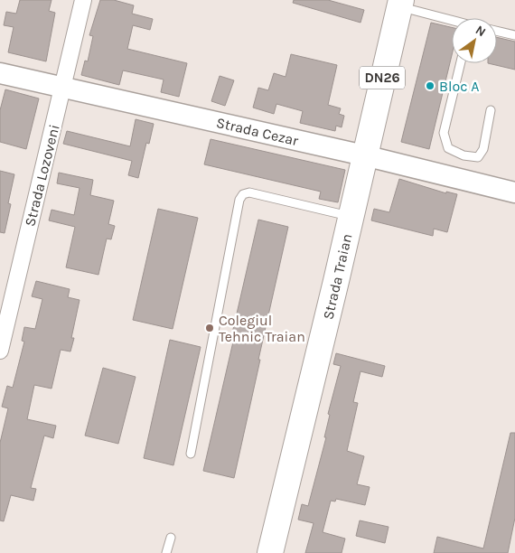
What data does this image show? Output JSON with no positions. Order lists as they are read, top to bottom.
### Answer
{
  "streets": {
    "main road": ["DN26", "Strada Traian"],
    "street": ["Strada Cezar", "Strada Lozoveni"]
  },
  "crossings": [
    ["Strada Cezar", "Strada Lozoveni"],
    ["Strada Cezar", "Strada Traian"]
  ],
  "places": ["Bloc A", "Colegiul Tehnic Traian"],
  "north": "top right"
}
